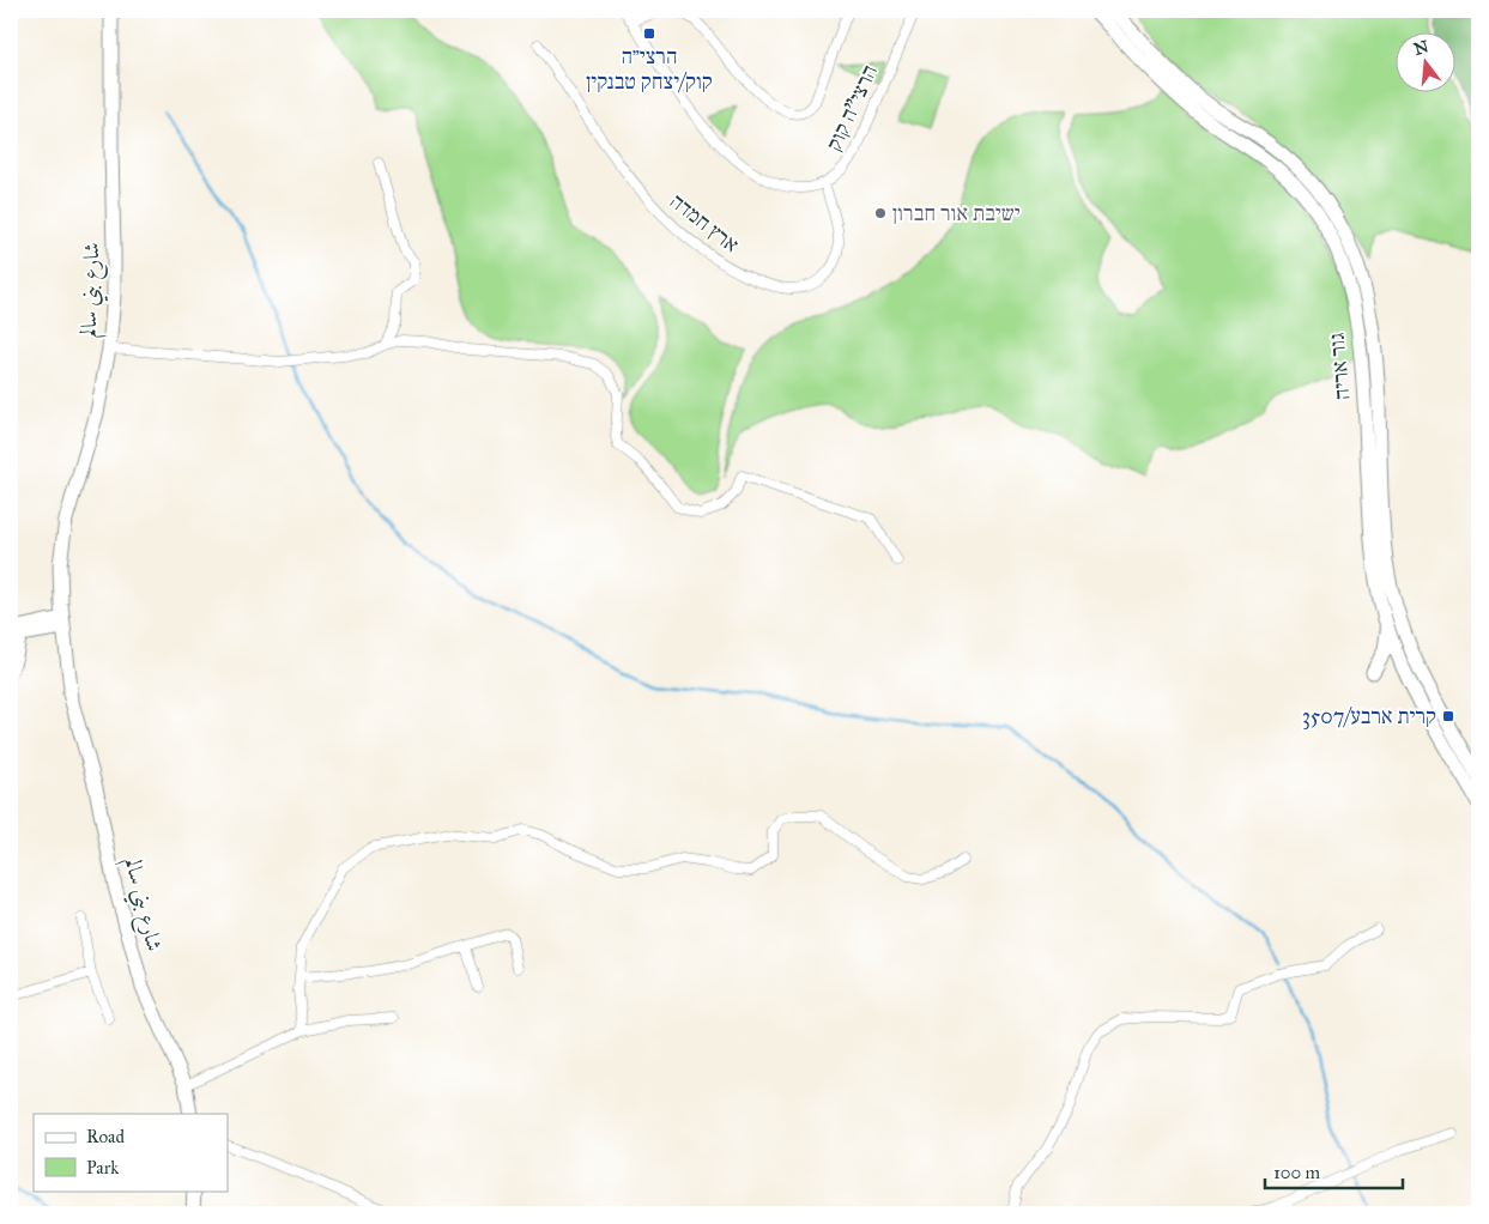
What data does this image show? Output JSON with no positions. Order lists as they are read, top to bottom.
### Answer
{
  "streets": {
    "main road": ["شارع بني سالم", "גור אריה"],
    "street": ["הרצי\"ה קוק", "ארץ חמדה"]
  },
  "crossings": [
    ["הרצי\"ה קוק", "ארץ חמדה"]
  ],
  "places": {
    "transit": ["הרצי״ה קוק/יצחק טבנקין", "קרית ארבע/3507"],
    "other": ["ישיבת אור חברון"]
  },
  "legend": ["Road", "Park"],
  "scale_bar": "100 m",
  "north": "top"
}
